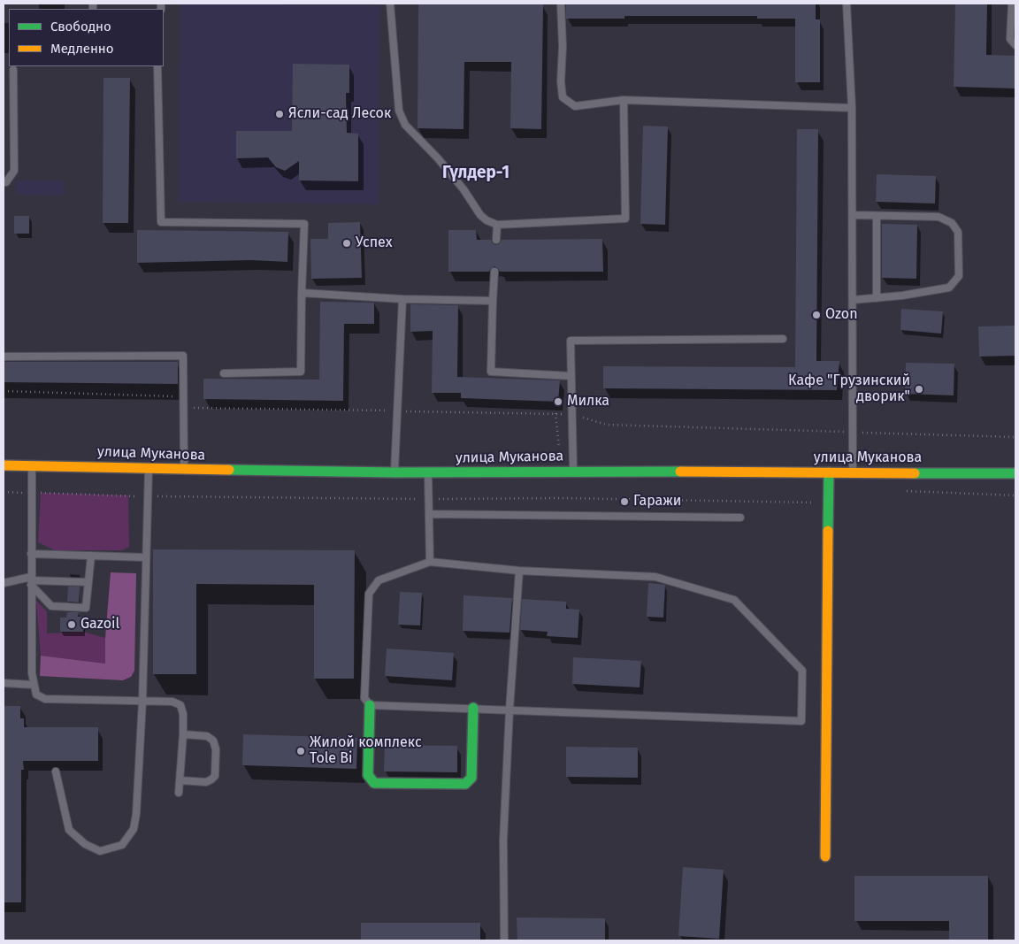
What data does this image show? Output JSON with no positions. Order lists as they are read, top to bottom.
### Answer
{
  "streets": {
    "main road": ["улица Муканова"]
  },
  "districts": ["Гүлдер-1"],
  "places": [
    "Ясли-сад Лесок",
    "Успех",
    "Ozon",
    "Кафе \"Грузинский дворик\"",
    "Милка",
    "Гаражи",
    "Gazoil",
    "Жилой комплекс Tole Bi"
  ],
  "legend": ["Свободно", "Медленно"]
}
